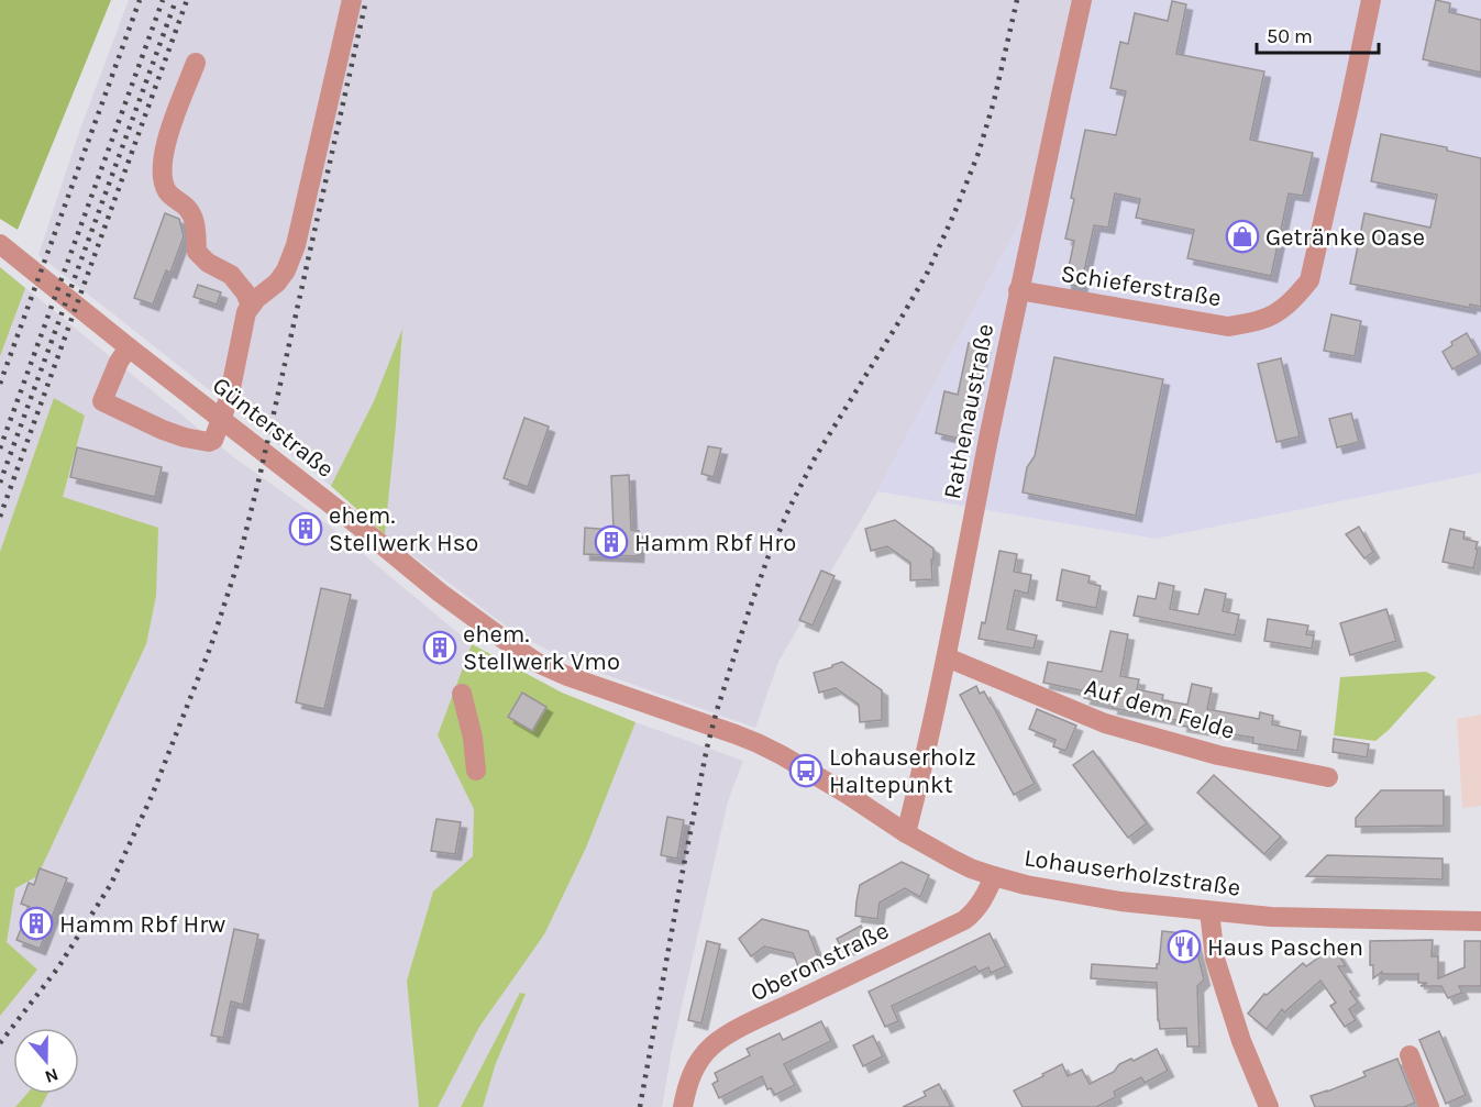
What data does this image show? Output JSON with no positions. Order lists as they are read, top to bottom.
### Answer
{
  "streets": {
    "street": [
      "Schieferstraße",
      "Rathenaustraße",
      "Günterstraße",
      "Auf dem Felde",
      "Lohauserholzstraße",
      "Oberonstraße"
    ]
  },
  "crossings": [
    ["Schieferstraße", "Rathenaustraße"],
    ["Rathenaustraße", "Auf dem Felde"],
    ["Rathenaustraße", "Lohauserholzstraße"],
    ["Günterstraße", "Lohauserholzstraße"],
    ["Lohauserholzstraße", "Oberonstraße"]
  ],
  "places": {
    "shop": ["Getränke Oase"],
    "building": [
      "ehem. Stellwerk Hso",
      "Hamm Rbf Hro",
      "ehem. Stellwerk Vmo",
      "Hamm Rbf Hrw"
    ],
    "bus stop": ["Lohauserholz Haltepunkt"],
    "restaurant": ["Haus Paschen"]
  },
  "scale_bar": "50 m",
  "north": "bottom"
}
